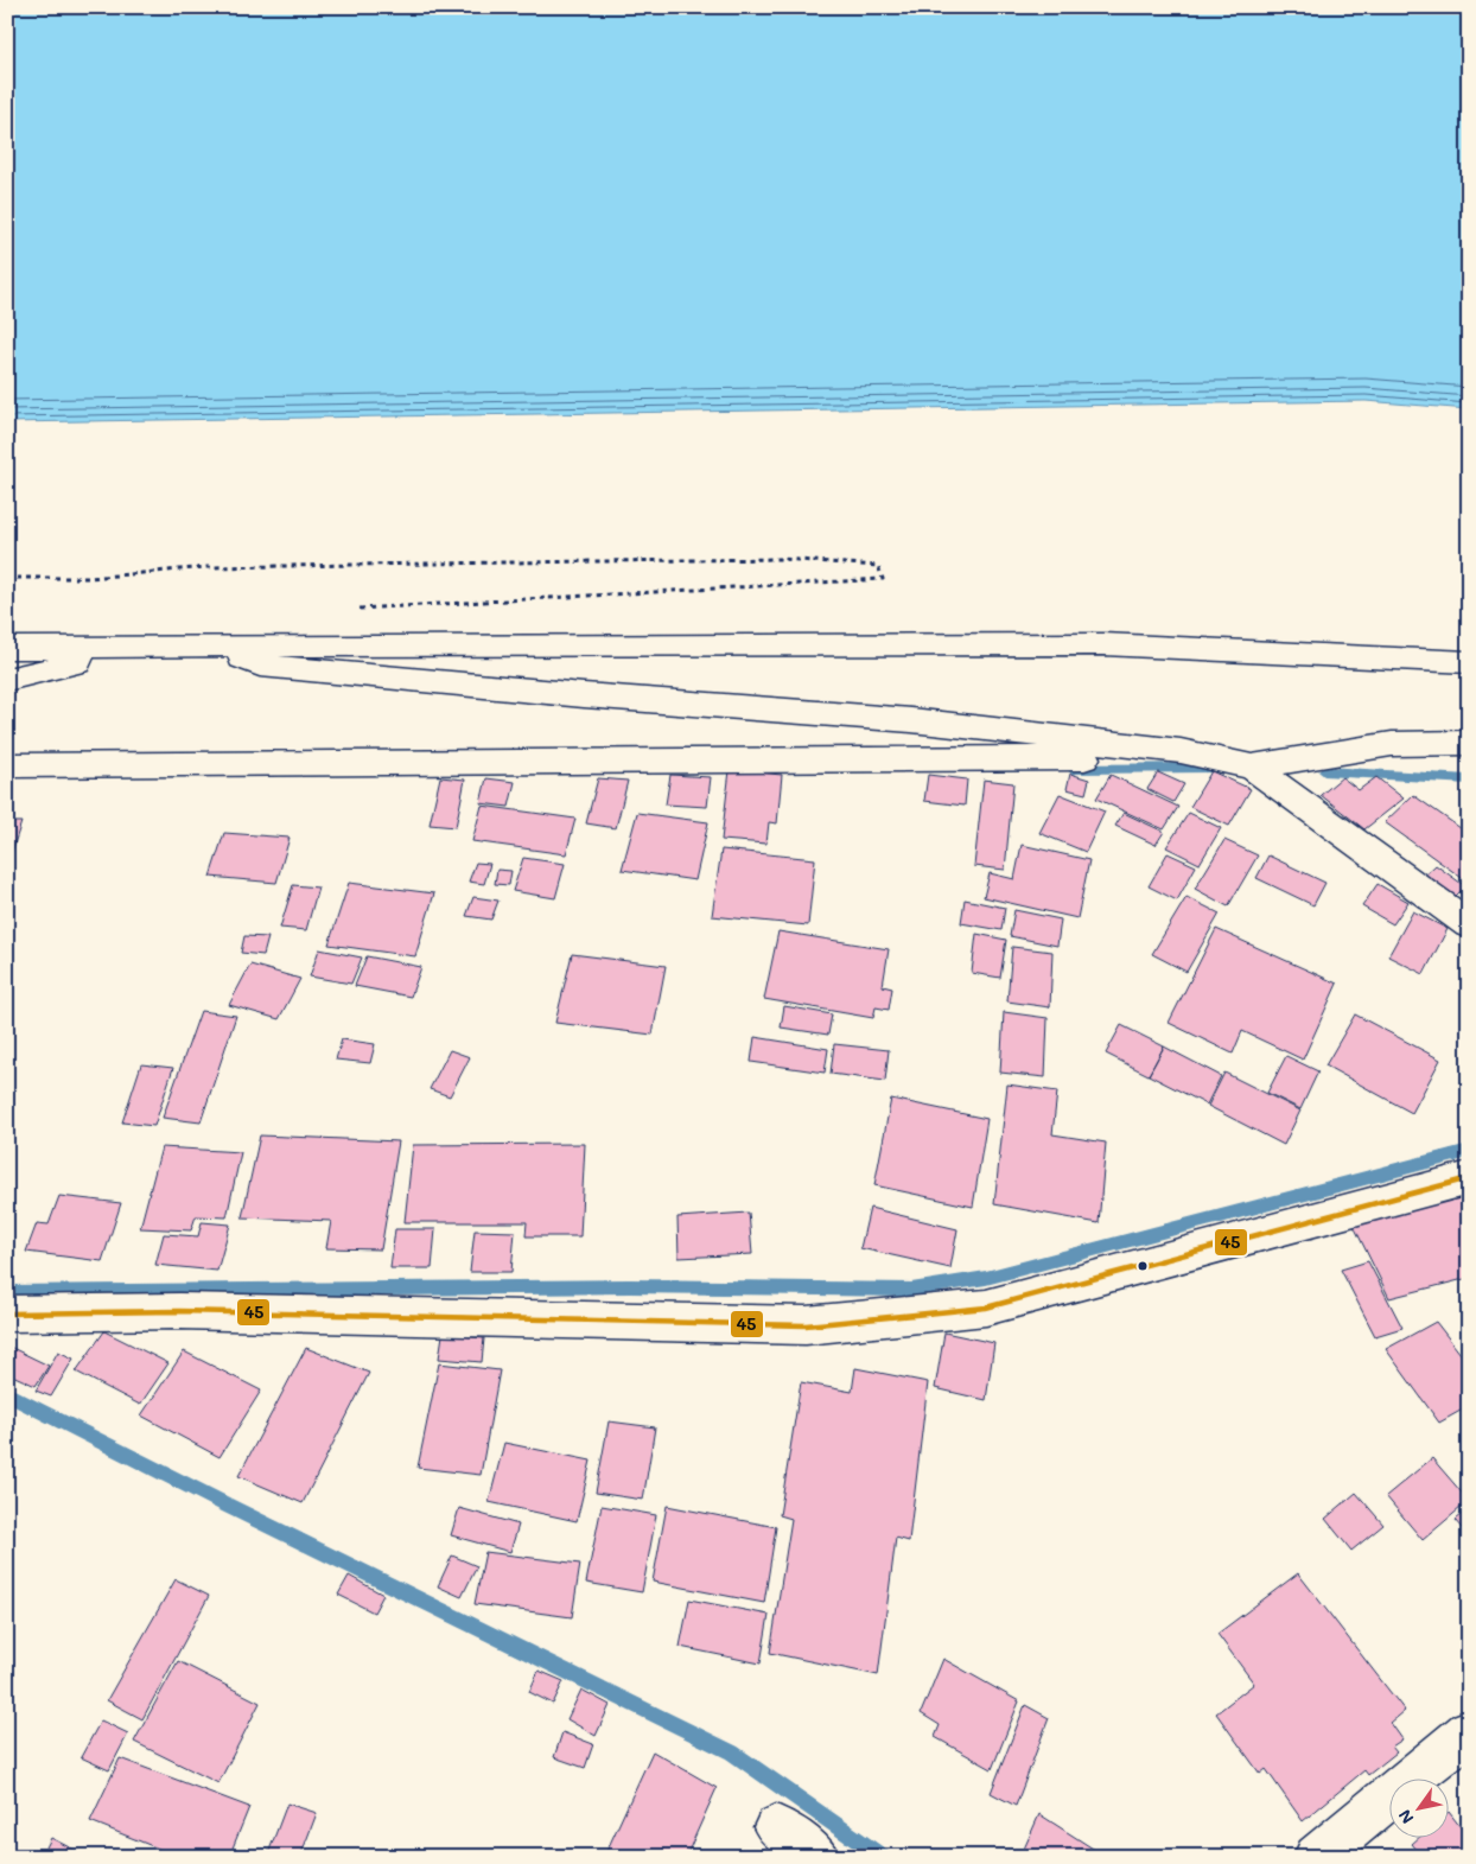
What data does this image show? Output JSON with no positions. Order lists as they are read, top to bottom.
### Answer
{
  "lines": ["transit line 45"],
  "north": "bottom left"
}
